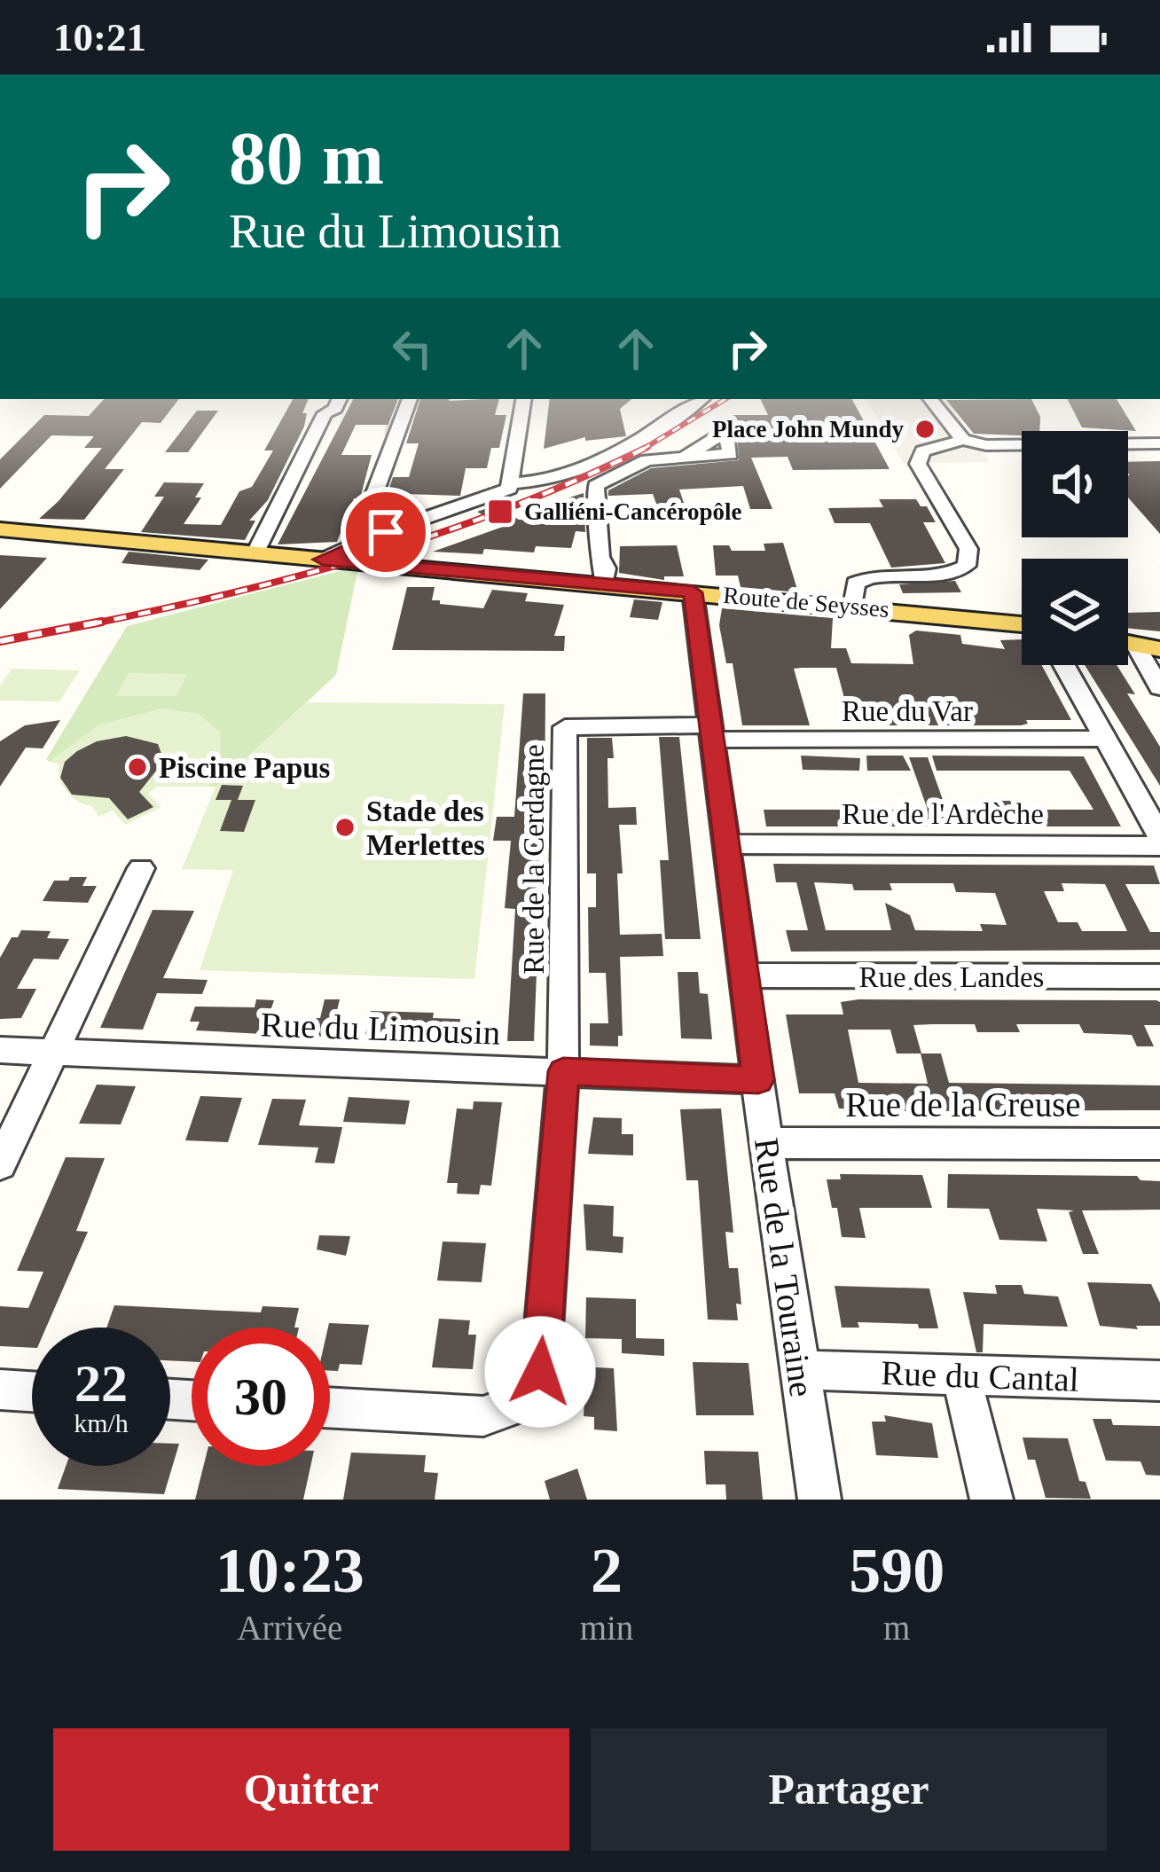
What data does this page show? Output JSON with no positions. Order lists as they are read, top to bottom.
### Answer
{
  "streets": {
    "main road": ["Route de Seysses"],
    "street": [
      "Rue du Var",
      "Rue de l'Ardèche",
      "Rue de la Cerdagne",
      "Rue des Landes",
      "Rue du Limousin",
      "Rue de la Creuse",
      "Rue de la Touraine",
      "Rue du Cantal"
    ]
  },
  "crossings": [
    ["Route de Seysses", "Rue de la Touraine"],
    ["Rue du Var", "Rue de la Cerdagne"],
    ["Rue du Var", "Rue de la Touraine"],
    ["Rue de l'Ardèche", "Rue de la Touraine"],
    ["Rue de la Cerdagne", "Rue du Limousin"],
    ["Rue de la Cerdagne", "Rue de la Touraine"],
    ["Rue des Landes", "Rue de la Touraine"],
    ["Rue du Limousin", "Rue de la Touraine"],
    ["Rue de la Creuse", "Rue de la Touraine"],
    ["Rue de la Touraine", "Rue du Cantal"]
  ],
  "places": {
    "other": ["Place John Mundy", "Piscine Papus", "Stade des Merlettes"],
    "transit": ["Galliéni-Cancéropôle"]
  },
  "page": {
    "status": "10:21",
    "turn": ["80 m", "Rue du Limousin"],
    "speed": "22 km/h",
    "limit": "30",
    "eta": [
      "10:23",
      "Arrivée",
      "2",
      "min",
      "590",
      "m"
    ],
    "buttons": ["Quitter", "Partager"]
  }
}
